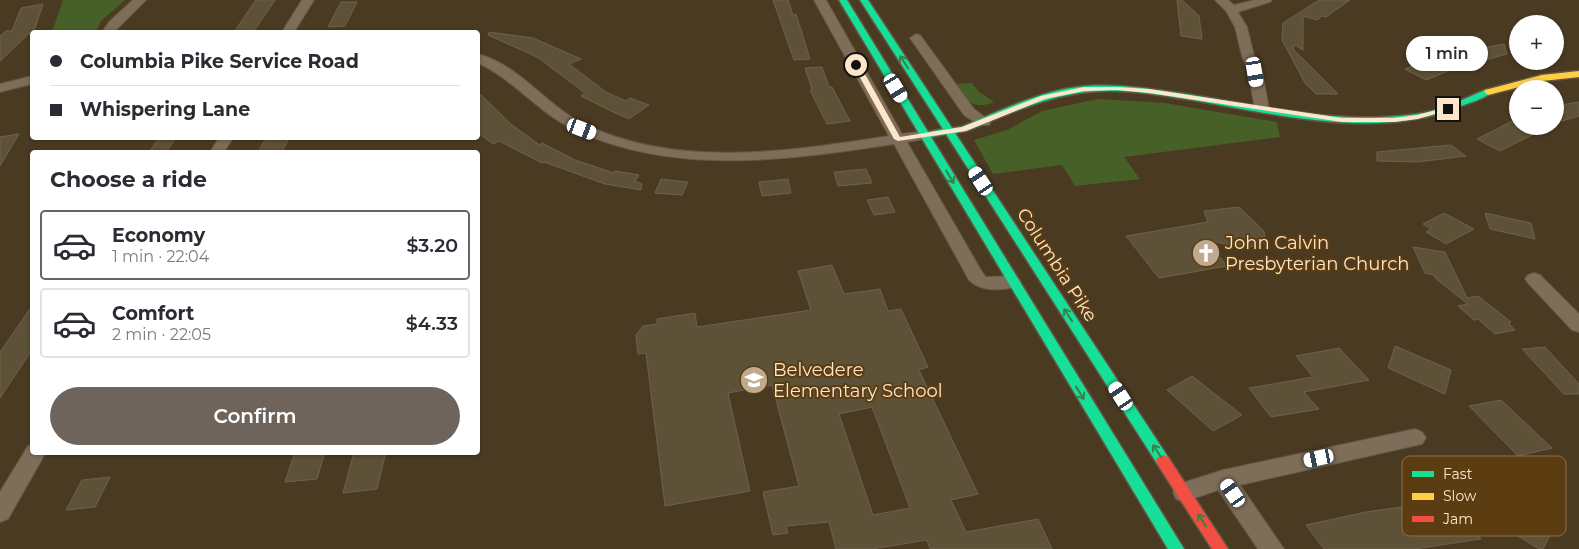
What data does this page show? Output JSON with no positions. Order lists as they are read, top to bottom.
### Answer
{
  "streets": {
    "main road": ["Columbia Pike"]
  },
  "places": {
    "church": ["John Calvin Presbyterian Church"],
    "school or university": ["Belvedere Elementary School"]
  },
  "legend": ["Fast", "Slow", "Jam"],
  "page": {
    "map_buttons": ["+", "−"],
    "banner": ["Columbia Pike Service Road", "Whispering Lane"],
    "bubble": "1 min",
    "heading": "Choose a ride",
    "list": [
      {
        "name": "Economy",
        "note": "1 min · 22:04",
        "value": "$3.20"
      },
      {
        "name": "Comfort",
        "note": "2 min · 22:05",
        "value": "$4.33"
      }
    ],
    "buttons": "Confirm"
  }
}
